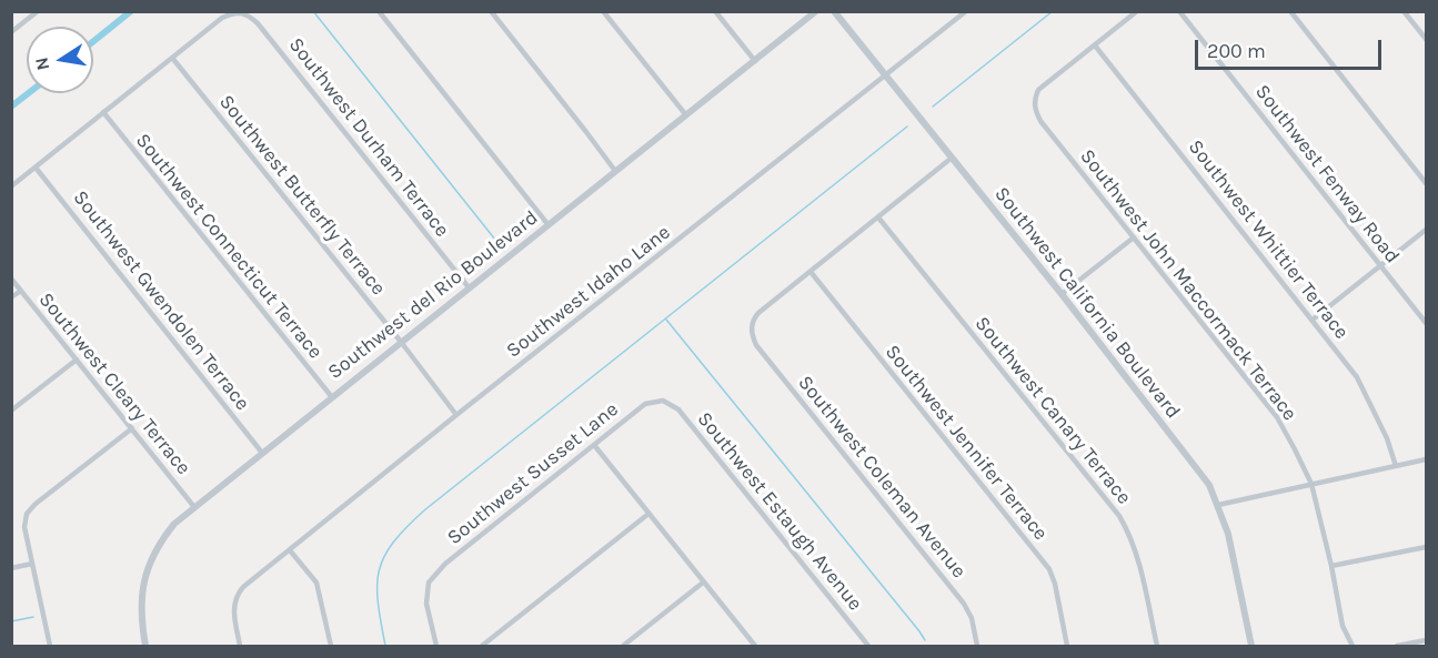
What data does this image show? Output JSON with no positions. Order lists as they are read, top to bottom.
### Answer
{
  "streets": {
    "street": [
      "Southwest Durham Terrace",
      "Southwest Fenway Road",
      "Southwest Butterfly Terrace",
      "Southwest Whittier Terrace",
      "Southwest Connecticut Terrace",
      "Southwest John Maccormack Terrace",
      "Southwest Idaho Lane",
      "Southwest del Rio Boulevard",
      "Southwest Gwendolen Terrace",
      "Southwest California Boulevard",
      "Southwest Cleary Terrace",
      "Southwest Canary Terrace",
      "Southwest Jennifer Terrace",
      "Southwest Susset Lane",
      "Southwest Coleman Avenue",
      "Southwest Estaugh Avenue"
    ]
  },
  "crossings": [
    ["Southwest Durham Terrace", "Southwest del Rio Boulevard"],
    ["Southwest Butterfly Terrace", "Southwest Idaho Lane"],
    ["Southwest Butterfly Terrace", "Southwest del Rio Boulevard"],
    ["Southwest Whittier Terrace", "Southwest John Maccormack Terrace"],
    ["Southwest Connecticut Terrace", "Southwest del Rio Boulevard"],
    ["Southwest Idaho Lane", "Southwest California Boulevard"],
    ["Southwest del Rio Boulevard", "Southwest Gwendolen Terrace"],
    ["Southwest del Rio Boulevard", "Southwest Cleary Terrace"],
    ["Southwest Jennifer Terrace", "Southwest Coleman Avenue"],
    ["Southwest Susset Lane", "Southwest Estaugh Avenue"]
  ],
  "scale_bar": "200 m",
  "north": "left"
}
